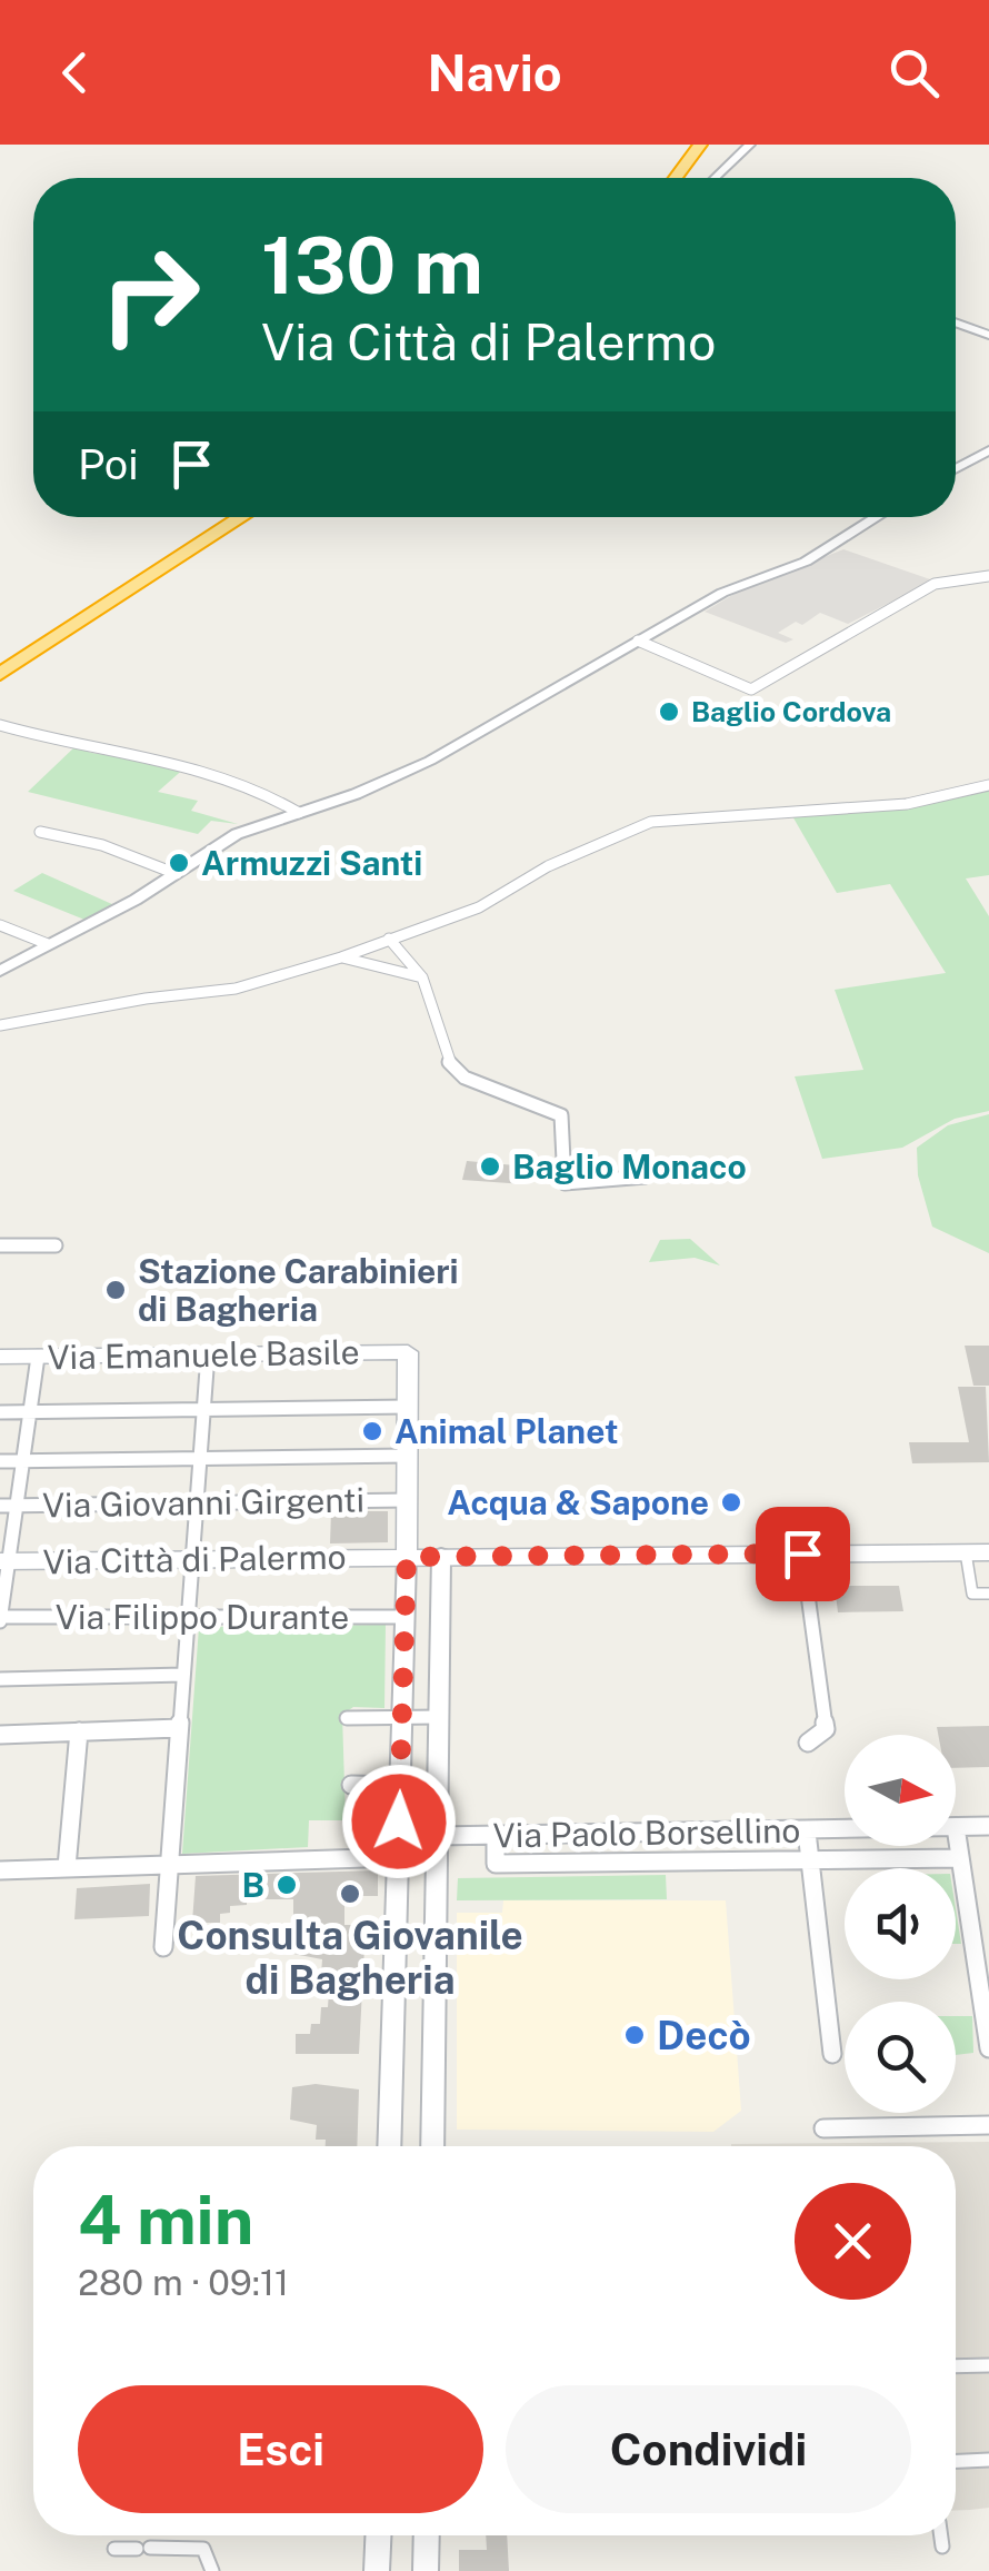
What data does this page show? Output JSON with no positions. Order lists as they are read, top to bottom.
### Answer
{
  "streets": {
    "main road": ["Via Emanuele Basile", "Via Città di Palermo"],
    "street": ["Via Giovanni Girgenti", "Via Filippo Durante", "Via Paolo Borsellino"]
  },
  "places": [
    "Baglio Cordova",
    "Armuzzi Santi",
    "Baglio Monaco",
    "Stazione Carabinieri di Bagheria",
    "Animal Planet",
    "Acqua & Sapone",
    "B",
    "Consulta Giovanile di Bagheria",
    "Decò"
  ],
  "north": "right",
  "page": {
    "header": "Navio",
    "turn": ["130 m", "Via Città di Palermo"],
    "then": "Poi",
    "heading": ["4 min", "280 m · 09:11"],
    "buttons": ["Esci", "Condividi"]
  }
}
